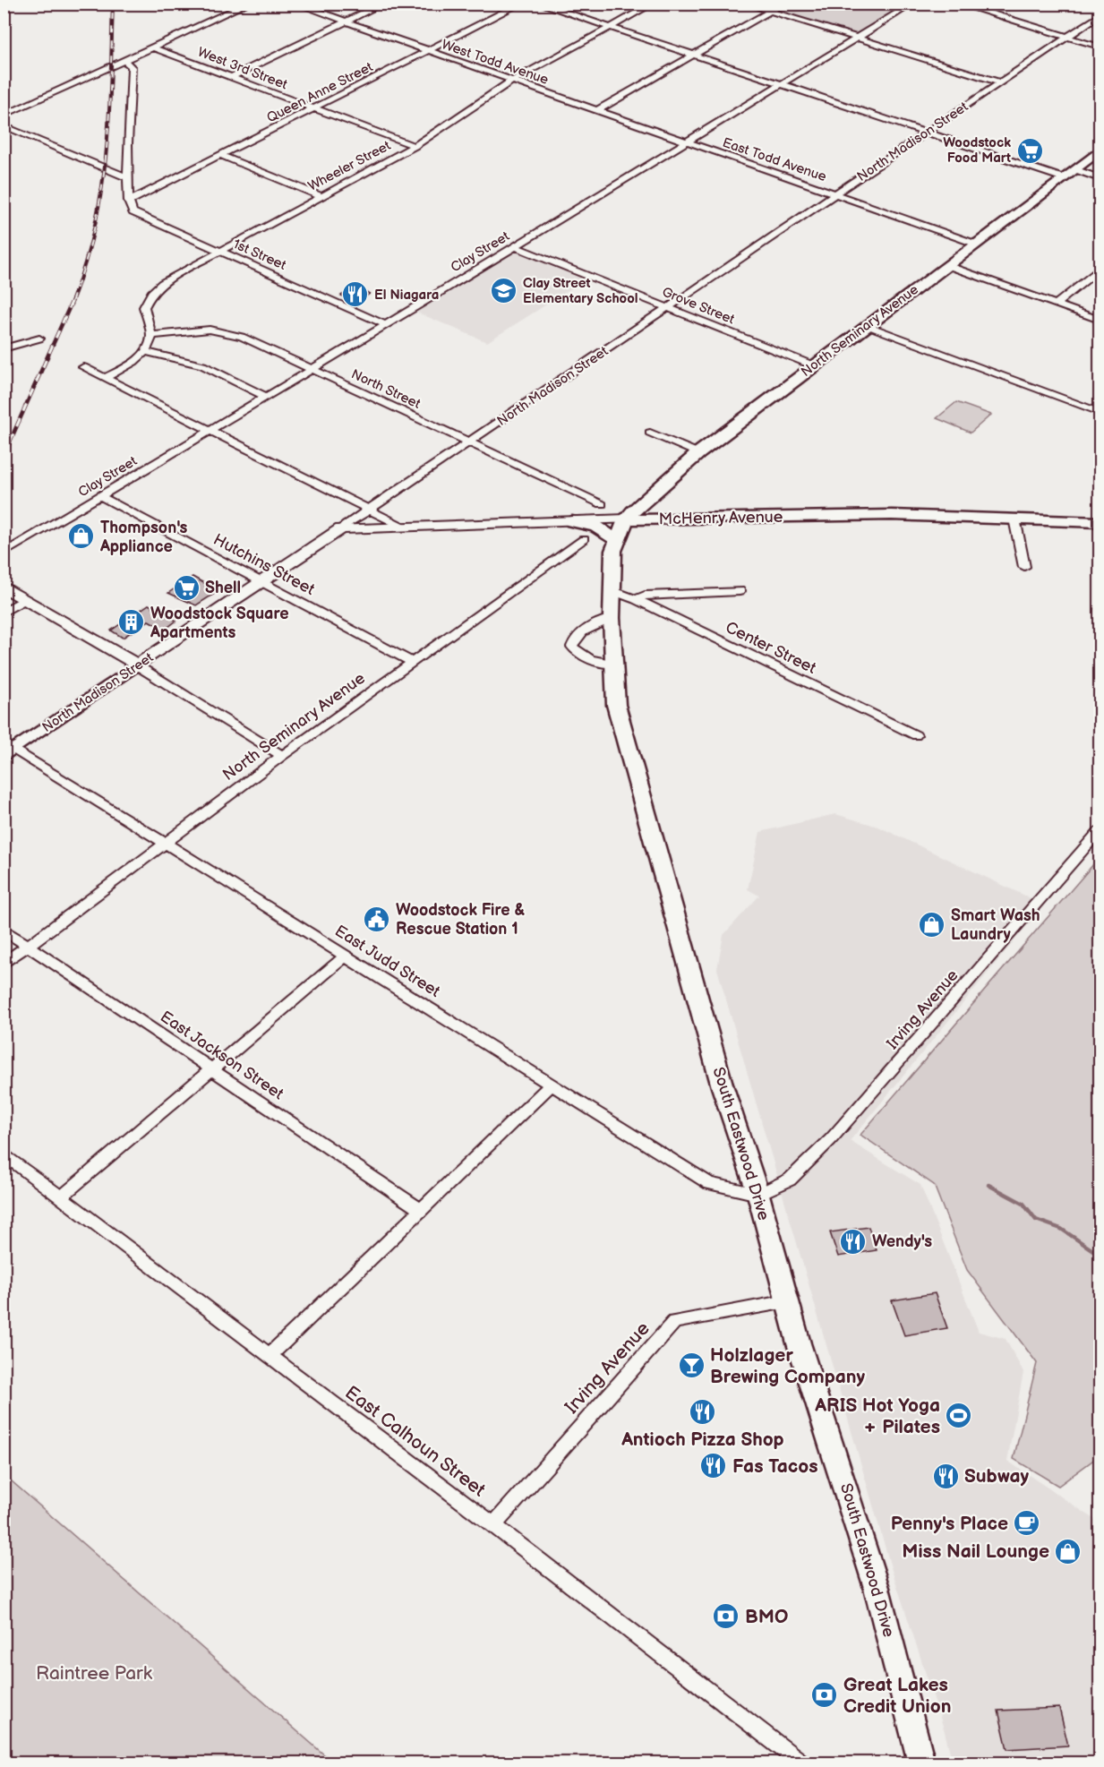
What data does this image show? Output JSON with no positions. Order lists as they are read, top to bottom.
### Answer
{
  "streets": {
    "main road": [
      "North Madison Street",
      "North Seminary Avenue",
      "McHenry Avenue",
      "South Eastwood Drive"
    ],
    "street": [
      "West Todd Avenue",
      "West 3rd Street",
      "Queen Anne Street",
      "East Todd Avenue",
      "Wheeler Street",
      "Clay Street",
      "1st Street",
      "Grove Street",
      "North Street",
      "Hutchins Street",
      "Center Street",
      "East Judd Street",
      "Irving Avenue",
      "East Jackson Street",
      "East Calhoun Street"
    ]
  },
  "crossings": [
    ["West Todd Avenue", "Queen Anne Street"],
    ["West Todd Avenue", "East Todd Avenue"],
    ["West Todd Avenue", "Wheeler Street"],
    ["West Todd Avenue", "Clay Street"],
    ["West 3rd Street", "Queen Anne Street"],
    ["West 3rd Street", "Wheeler Street"],
    ["Queen Anne Street", "1st Street"],
    ["North Madison Street", "East Todd Avenue"],
    ["North Madison Street", "Grove Street"],
    ["North Madison Street", "North Street"],
    ["North Madison Street", "McHenry Avenue"],
    ["North Madison Street", "Hutchins Street"],
    ["North Madison Street", "East Judd Street"],
    ["East Todd Avenue", "Clay Street"],
    ["East Todd Avenue", "North Seminary Avenue"],
    ["Wheeler Street", "1st Street"],
    ["Wheeler Street", "North Street"],
    ["Clay Street", "1st Street"],
    ["Clay Street", "Grove Street"],
    ["Clay Street", "North Street"],
    ["Clay Street", "Hutchins Street"],
    ["Grove Street", "North Seminary Avenue"],
    ["North Seminary Avenue", "McHenry Avenue"],
    ["North Seminary Avenue", "Hutchins Street"],
    ["North Seminary Avenue", "East Judd Street"],
    ["North Seminary Avenue", "East Jackson Street"],
    ["North Seminary Avenue", "South Eastwood Drive"],
    ["McHenry Avenue", "South Eastwood Drive"],
    ["Center Street", "South Eastwood Drive"],
    ["East Judd Street", "Irving Avenue"],
    ["East Judd Street", "South Eastwood Drive"],
    ["Irving Avenue", "South Eastwood Drive"],
    ["Irving Avenue", "East Calhoun Street"]
  ],
  "parks": ["Raintree Park"],
  "places": {
    "supermarket": ["Woodstock Food Mart", "Shell"],
    "school or university": ["Clay Street Elementary School"],
    "restaurant": [
      "El Niagara",
      "Wendy's",
      "Antioch Pizza Shop",
      "Fas Tacos",
      "Subway"
    ],
    "shop": ["Thompson's Appliance", "Smart Wash Laundry", "Miss Nail Lounge"],
    "building": ["Woodstock Square Apartments"],
    "public building": ["Woodstock Fire & Rescue Station 1"],
    "bar": ["Holzlager Brewing Company"],
    "sports": ["ARIS Hot Yoga + Pilates"],
    "cafe": ["Penny's Place"],
    "bank": ["BMO", "Great Lakes Credit Union"]
  }
}
